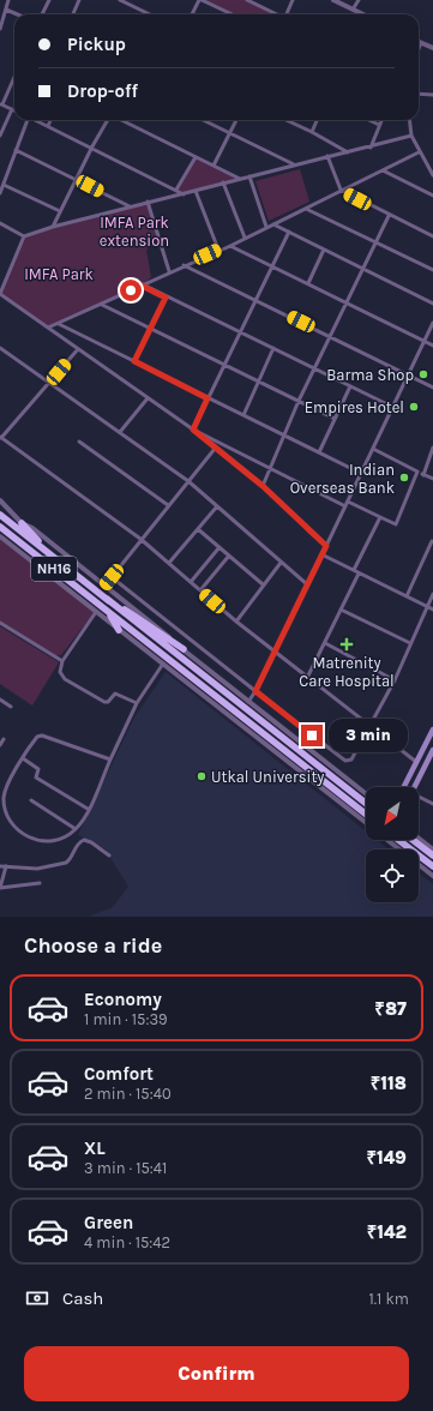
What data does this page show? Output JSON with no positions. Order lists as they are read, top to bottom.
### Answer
{
  "streets": {
    "highway": ["NH16"]
  },
  "parks": ["IMFA Park extension", "IMFA Park"],
  "places": {
    "other": [
      "Barma Shop",
      "Empires Hotel",
      "Indian Overseas Bank",
      "Utkal University"
    ],
    "health": ["Matrenity Care Hospital"]
  },
  "north": "bottom left",
  "page": {
    "banner": ["Pickup", "Drop-off"],
    "bubble": "3 min",
    "heading": "Choose a ride",
    "list": [
      {
        "name": "Economy",
        "note": "1 min · 15:39",
        "value": "₹87"
      },
      {
        "name": "Comfort",
        "note": "2 min · 15:40",
        "value": "₹118"
      },
      {
        "name": "XL",
        "note": "3 min · 15:41",
        "value": "₹149"
      },
      {
        "name": "Green",
        "note": "4 min · 15:42",
        "value": "₹142"
      }
    ],
    "pay": ["Cash", "1.1 km"],
    "buttons": "Confirm"
  }
}
